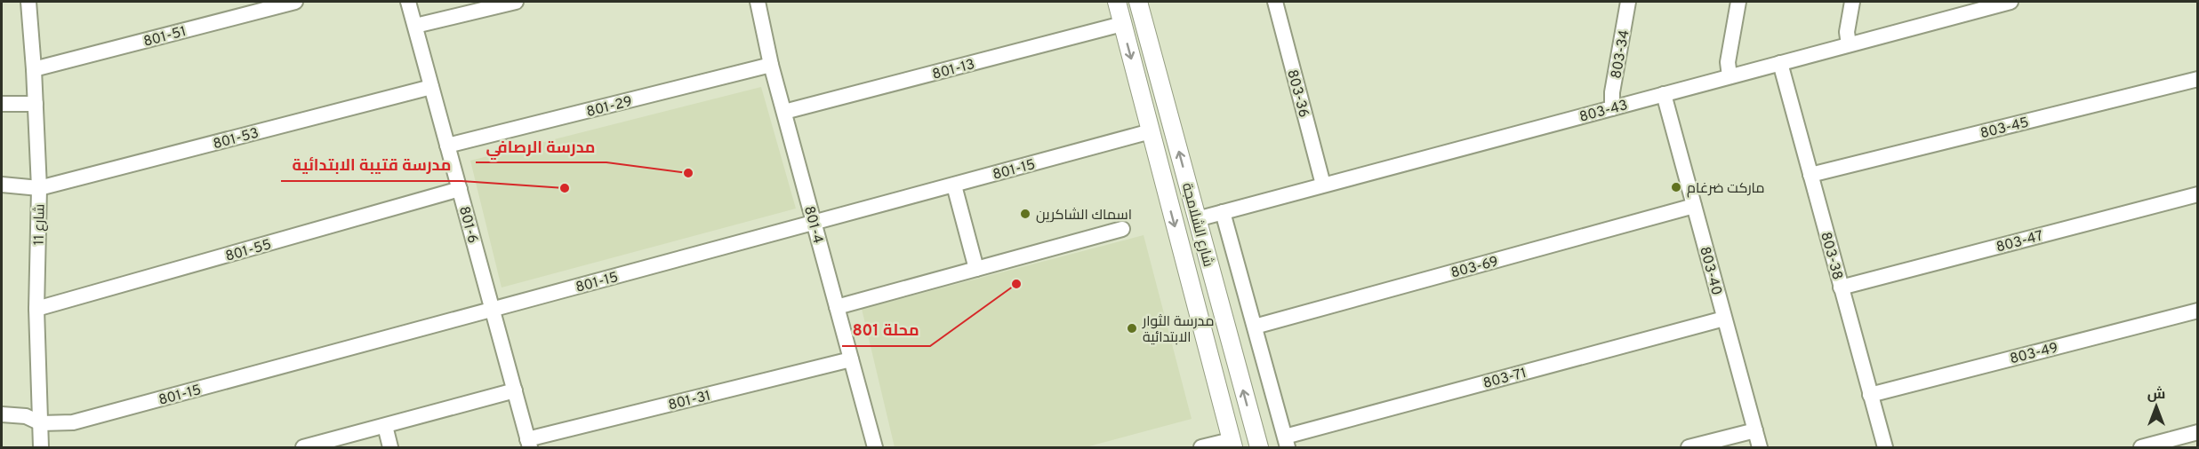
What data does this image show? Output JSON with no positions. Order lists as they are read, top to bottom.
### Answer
{
  "streets": {
    "street": [
      "801-51",
      "803-34",
      "801-13",
      "803-36",
      "801-29",
      "803-43",
      "803-45",
      "801-53",
      "801-15",
      "شارع 11",
      "801-6",
      "801-4",
      "شارع الشلامجة",
      "803-47",
      "801-55",
      "803-38",
      "803-69",
      "803-40",
      "803-49",
      "803-71",
      "801-31"
    ]
  },
  "crossings": [
    ["801-51", "شارع 11"],
    ["803-34", "803-43"],
    ["801-13", "801-4"],
    ["801-13", "شارع الشلامجة"],
    ["803-36", "803-43"],
    ["801-29", "801-6"],
    ["801-29", "801-4"],
    ["803-43", "شارع الشلامجة"],
    ["803-43", "803-38"],
    ["803-43", "803-40"],
    ["803-45", "803-38"],
    ["801-53", "شارع 11"],
    ["801-53", "801-6"],
    ["801-15", "شارع 11"],
    ["801-15", "801-6"],
    ["801-15", "801-4"],
    ["801-15", "شارع الشلامجة"],
    ["شارع 11", "801-55"],
    ["801-6", "801-55"],
    ["801-6", "801-31"],
    ["801-4", "801-31"],
    ["803-47", "803-38"],
    ["803-38", "803-49"],
    ["803-69", "803-40"],
    ["803-40", "803-71"]
  ],
  "places": [
    "مدرسة الرصافي",
    "ماركت ضرغام",
    "مدرسة قتيبة الابتدائية",
    "اسماك الشاكرين",
    "محلة 801",
    "مدرسة الثوار الابتدائية"
  ],
  "north": "top"
}
